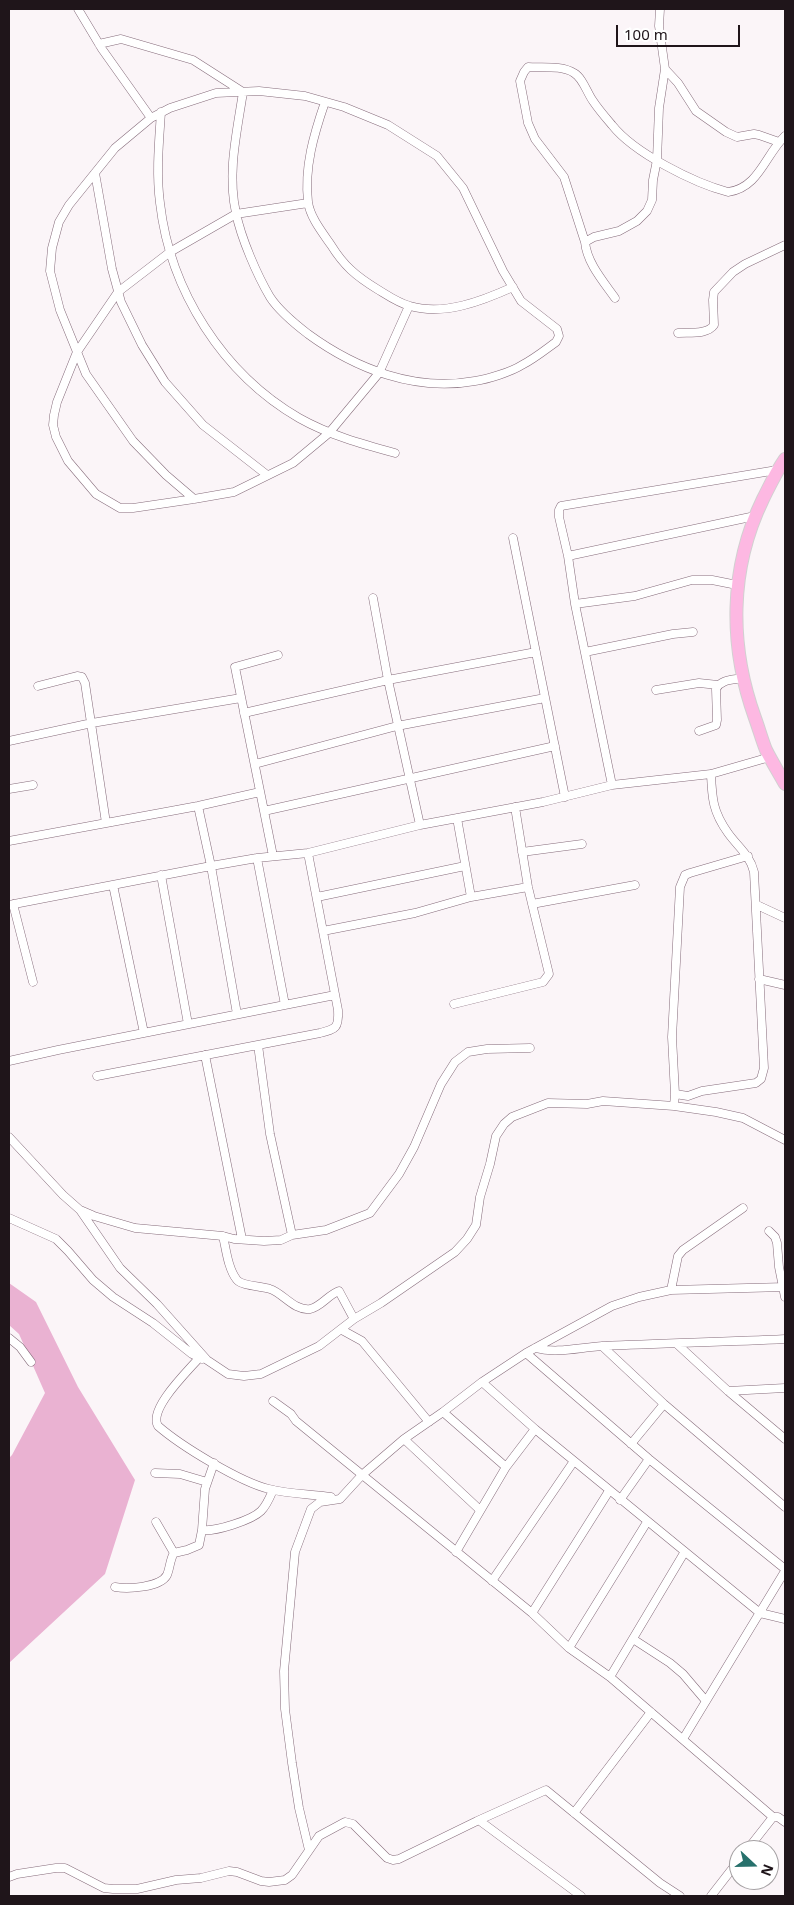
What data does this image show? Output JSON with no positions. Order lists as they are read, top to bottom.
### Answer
{
  "scale_bar": "100 m",
  "north": "right"
}
